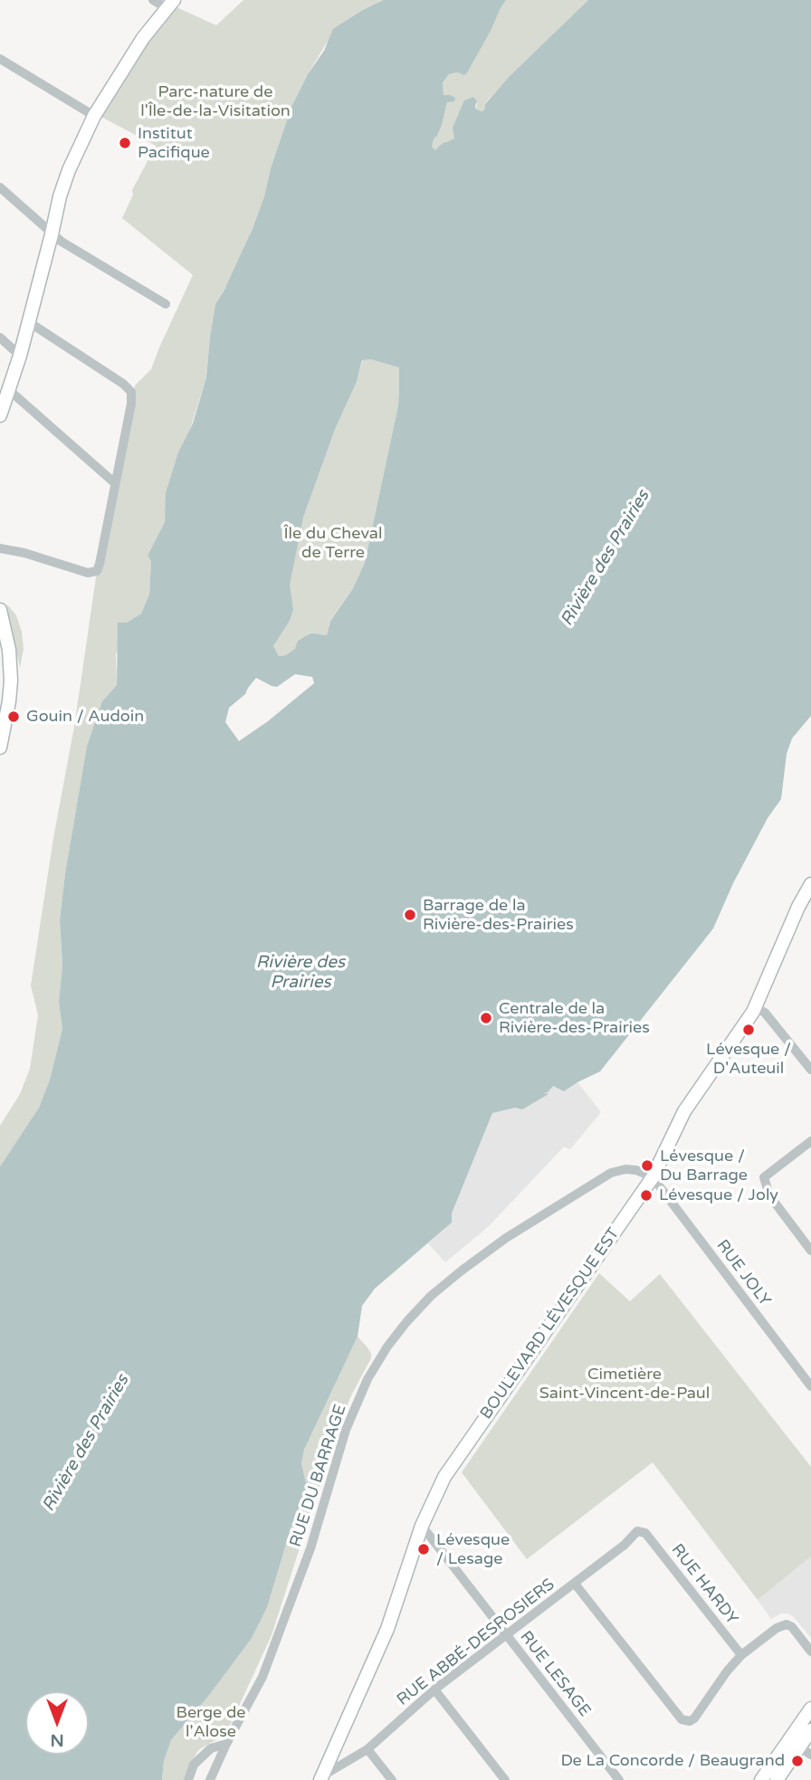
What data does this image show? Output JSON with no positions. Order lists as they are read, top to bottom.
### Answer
{
  "streets": {
    "street": [
      "RUE JOLY",
      "BOULEVARD LÉVESQUE EST",
      "RUE DU BARRAGE",
      "RUE HARDY",
      "RUE ABBÉ-DESROSIERS",
      "RUE LESAGE"
    ]
  },
  "crossings": [
    ["RUE JOLY", "BOULEVARD LÉVESQUE EST"],
    ["RUE JOLY", "RUE DU BARRAGE"],
    ["BOULEVARD LÉVESQUE EST", "RUE DU BARRAGE"],
    ["BOULEVARD LÉVESQUE EST", "RUE ABBÉ-DESROSIERS"],
    ["BOULEVARD LÉVESQUE EST", "RUE LESAGE"],
    ["RUE HARDY", "RUE ABBÉ-DESROSIERS"],
    ["RUE ABBÉ-DESROSIERS", "RUE LESAGE"]
  ],
  "water": ["Rivière des Prairies"],
  "parks": [
    "Parc-nature de l'Île-de-la-Visitation",
    "Île du Cheval de Terre",
    "Cimetière Saint-Vincent-de-Paul",
    "Berge de l'Alose"
  ],
  "places": [
    "Institut Pacifique",
    "Gouin / Audoin",
    "Barrage de la Rivière-des-Prairies",
    "Centrale de la Rivière-des-Prairies",
    "Lévesque / D'Auteuil",
    "Lévesque / Du Barrage",
    "Lévesque / Joly",
    "Lévesque / Lesage",
    "De La Concorde / Beaugrand"
  ],
  "north": "bottom"
}
